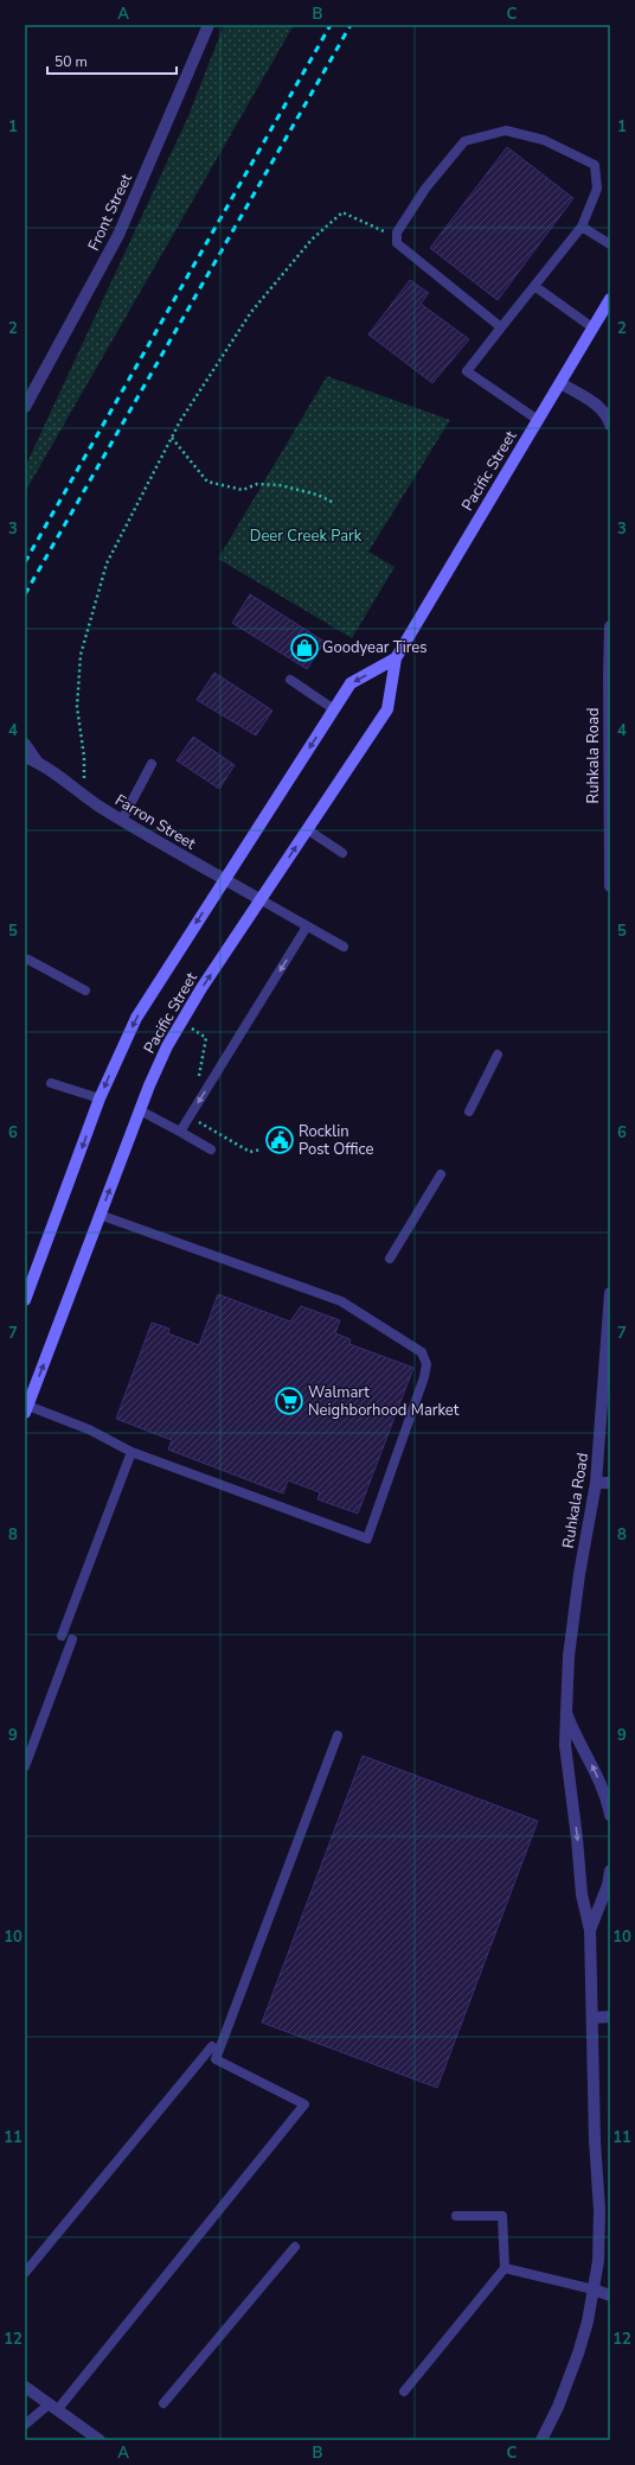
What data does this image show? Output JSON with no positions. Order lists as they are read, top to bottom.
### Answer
{
  "streets": {
    "main road": ["Pacific Street"],
    "street": ["Front Street", "Ruhkala Road", "Farron Street"]
  },
  "crossings": [
    ["Pacific Street", "Farron Street"]
  ],
  "parks": ["Deer Creek Park"],
  "places": {
    "shop": ["Goodyear Tires"],
    "public building": ["Rocklin Post Office"],
    "supermarket": ["Walmart Neighborhood Market"]
  },
  "scale_bar": "50 m",
  "grid": {
    "columns": ["A", "B", "C"],
    "rows": [
      "1",
      "2",
      "3",
      "4",
      "5",
      "6",
      "7",
      "8",
      "9",
      "10",
      "11",
      "12"
    ]
  }
}
